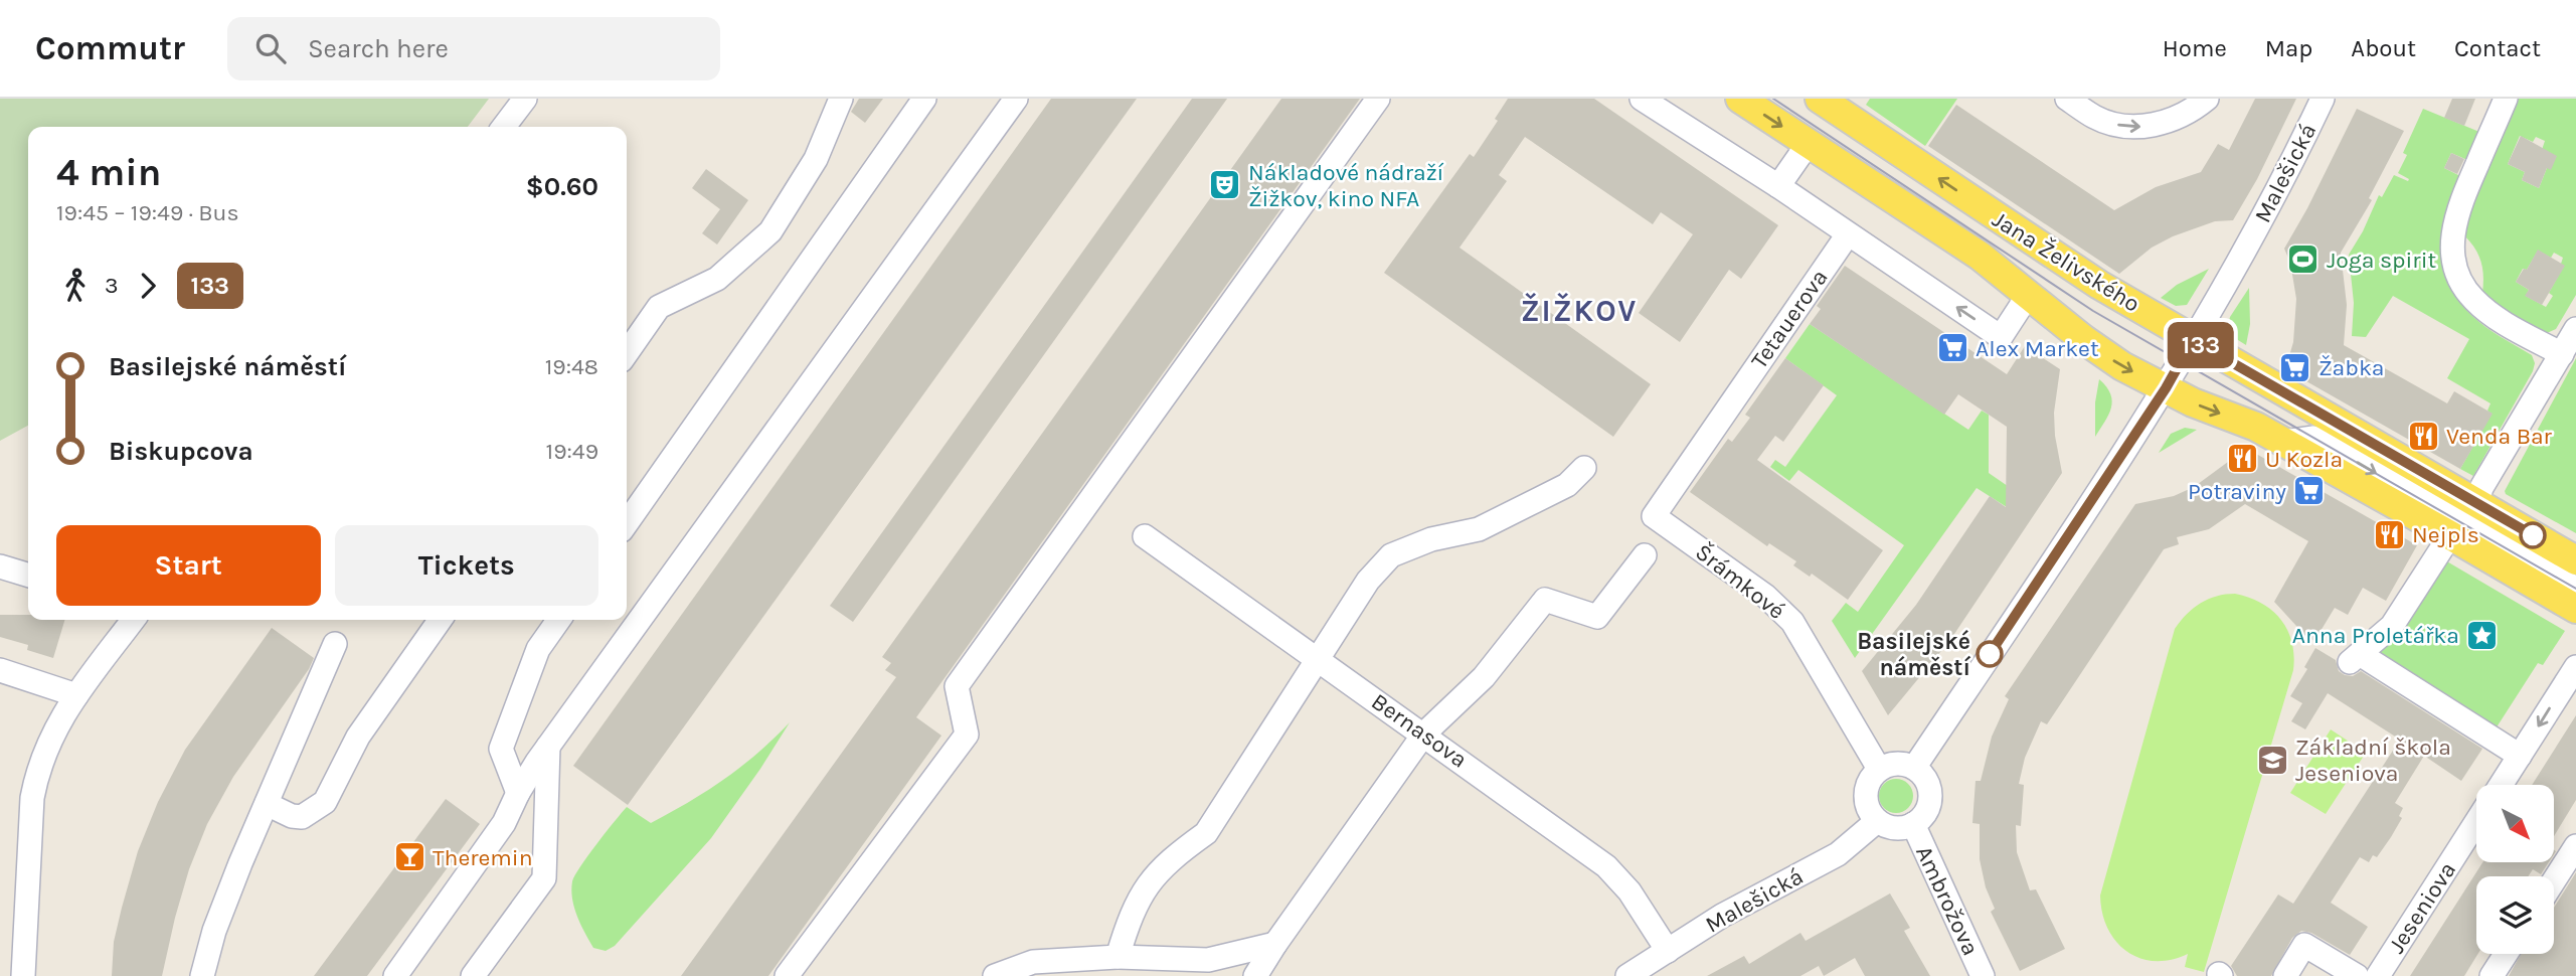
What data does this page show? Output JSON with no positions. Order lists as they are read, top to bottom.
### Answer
{
  "streets": {
    "main road": ["Jana Želivského"],
    "street": [
      "Malešická",
      "Tetauerova",
      "Šrámkové",
      "Bernasova",
      "Ambrožova",
      "Jeseniova"
    ]
  },
  "crossings": [
    ["Malešická", "Jana Želivského"],
    ["Malešická", "Šrámkové"],
    ["Malešická", "Bernasova"],
    ["Malešická", "Ambrožova"],
    ["Tetauerova", "Šrámkové"],
    ["Šrámkové", "Ambrožova"]
  ],
  "districts": ["ŽIŽKOV"],
  "places": {
    "theatre": ["Nákladové nádraží Žižkov, kino NFA"],
    "sports": ["Joga spirit"],
    "supermarket": ["Alex Market", "Žabka", "Potraviny"],
    "restaurant": ["Venda Bar", "U Kozla", "Nejpls"],
    "place": ["Anna Proletářka"],
    "other": ["Basilejské náměstí"],
    "school or university": ["Základní škola Jeseniova"],
    "bar": ["Theremin"]
  },
  "lines": ["bus line 133"],
  "north": "bottom right",
  "page": {
    "header": "Commutr",
    "search": "Search here",
    "nav": [
      "Home",
      "Map",
      "About",
      "Contact"
    ],
    "on_map": "133",
    "heading": ["4 min", "19:45 – 19:49 · Bus", "$0.60"],
    "legs": ["3", "133"],
    "list": [
      {
        "name": "Basilejské náměstí",
        "value": "19:48"
      },
      {
        "name": "Biskupcova",
        "value": "19:49"
      }
    ],
    "buttons": ["Start", "Tickets"]
  }
}
